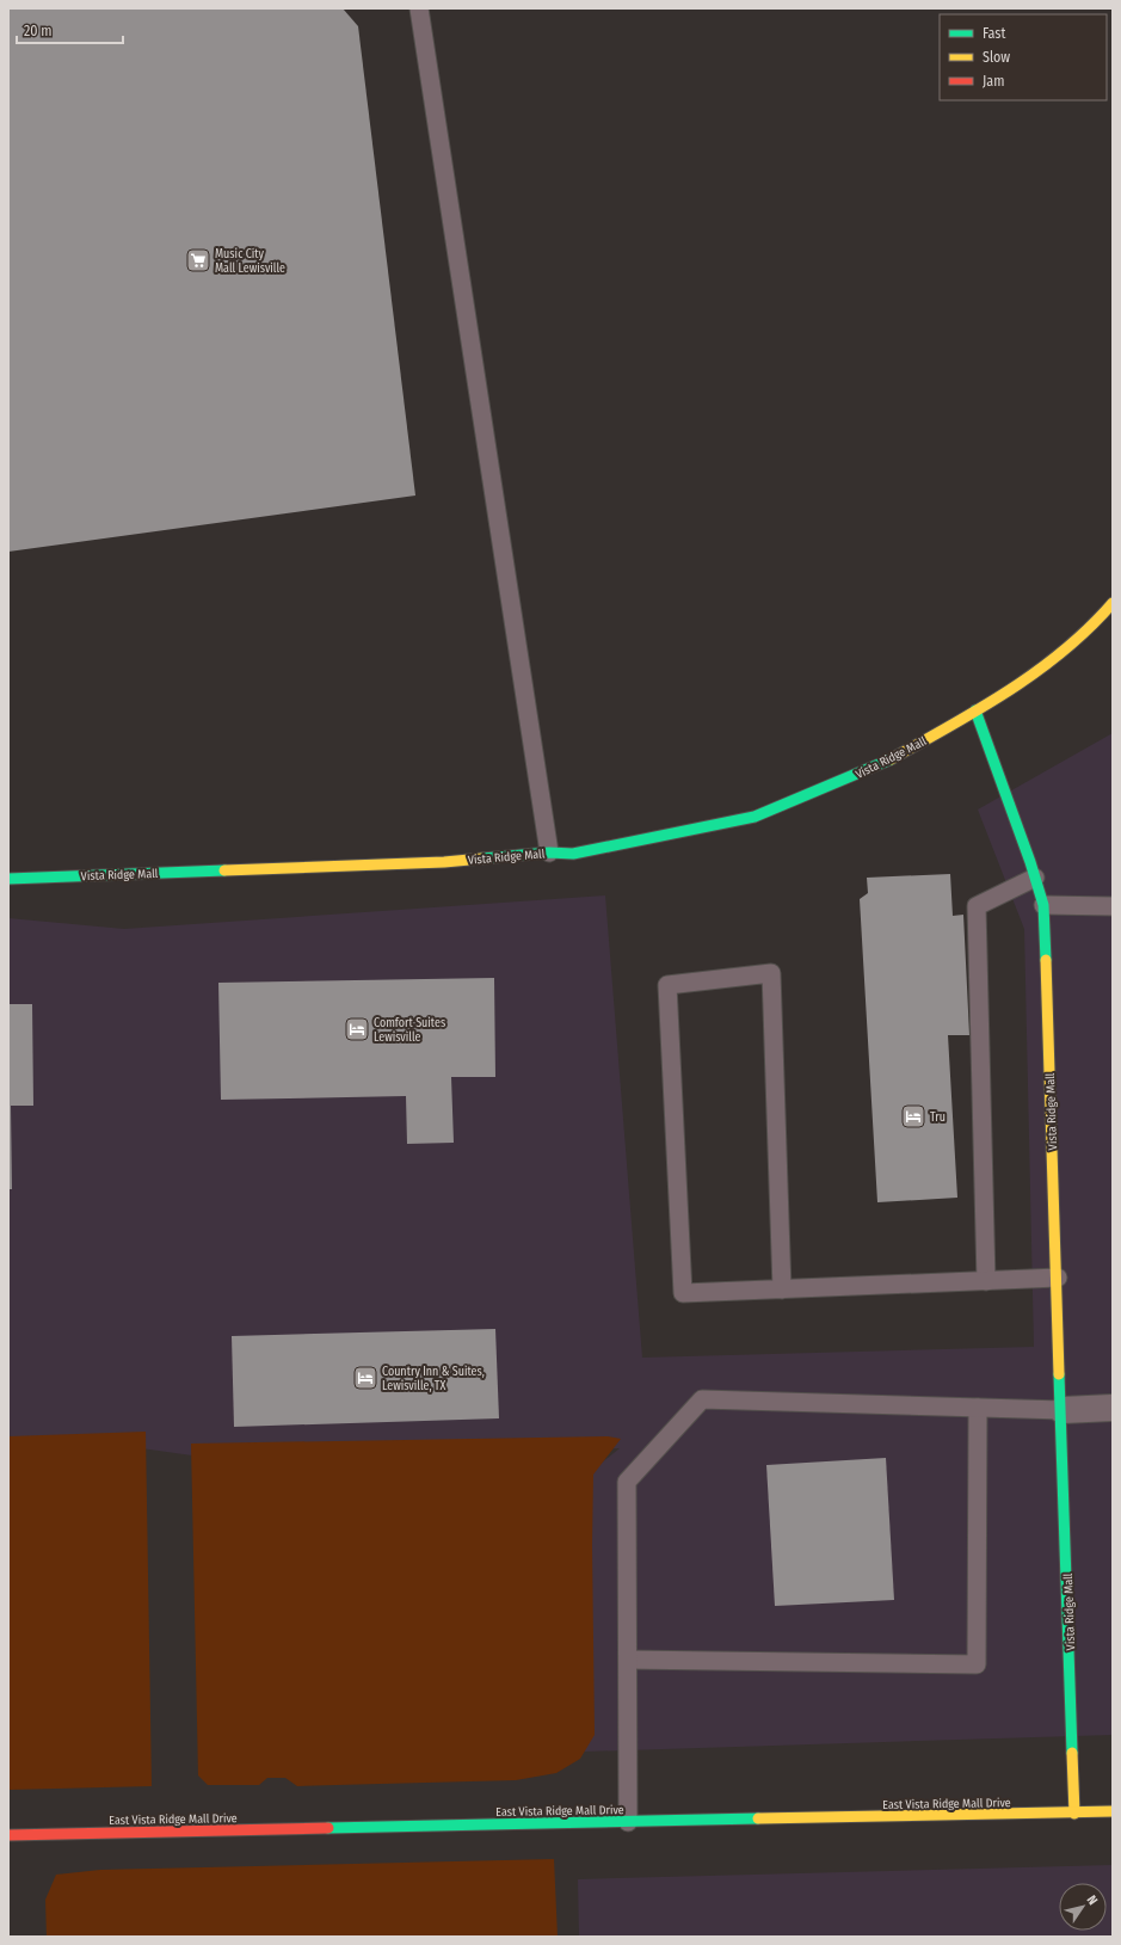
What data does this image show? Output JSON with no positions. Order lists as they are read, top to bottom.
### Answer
{
  "streets": {
    "street": ["Vista Ridge Mall", "East Vista Ridge Mall Drive"]
  },
  "crossings": [
    ["Vista Ridge Mall", "East Vista Ridge Mall Drive"]
  ],
  "places": {
    "supermarket": ["Music City Mall Lewisville"],
    "hotel": ["Comfort Suites Lewisville", "Tru", "Country Inn & Suites, Lewisville, TX"]
  },
  "legend": ["Fast", "Slow", "Jam"],
  "scale_bar": "20 m",
  "north": "top right"
}
